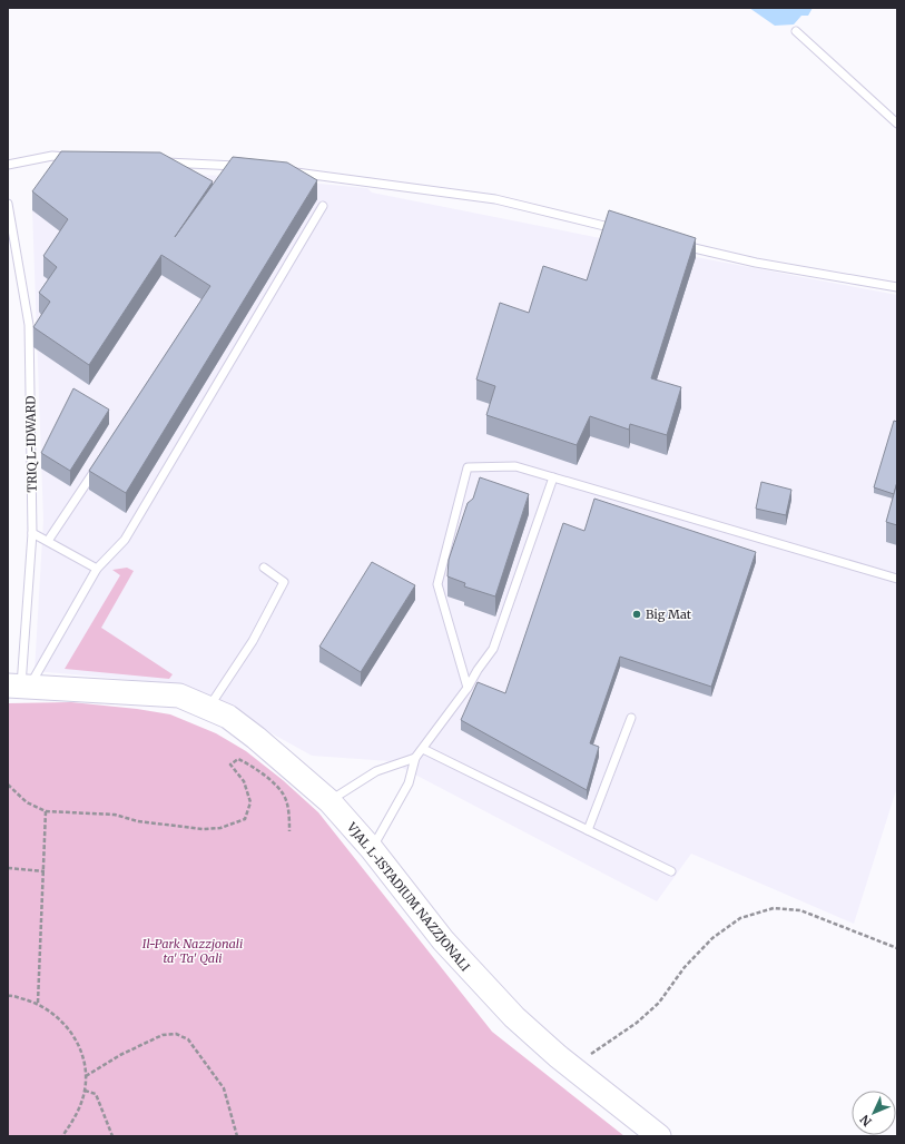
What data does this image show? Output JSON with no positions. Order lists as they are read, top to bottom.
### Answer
{
  "streets": {
    "main road": ["VJAL L-ISTADIUM NAZZJONALI"],
    "lane": ["TRIQ L-IDWARD"]
  },
  "crossings": [
    ["TRIQ L-IDWARD", "VJAL L-ISTADIUM NAZZJONALI"]
  ],
  "parks": ["Il-Park Nazzjonali ta' Ta' Qali"],
  "places": ["Big Mat"],
  "north": "bottom left"
}
